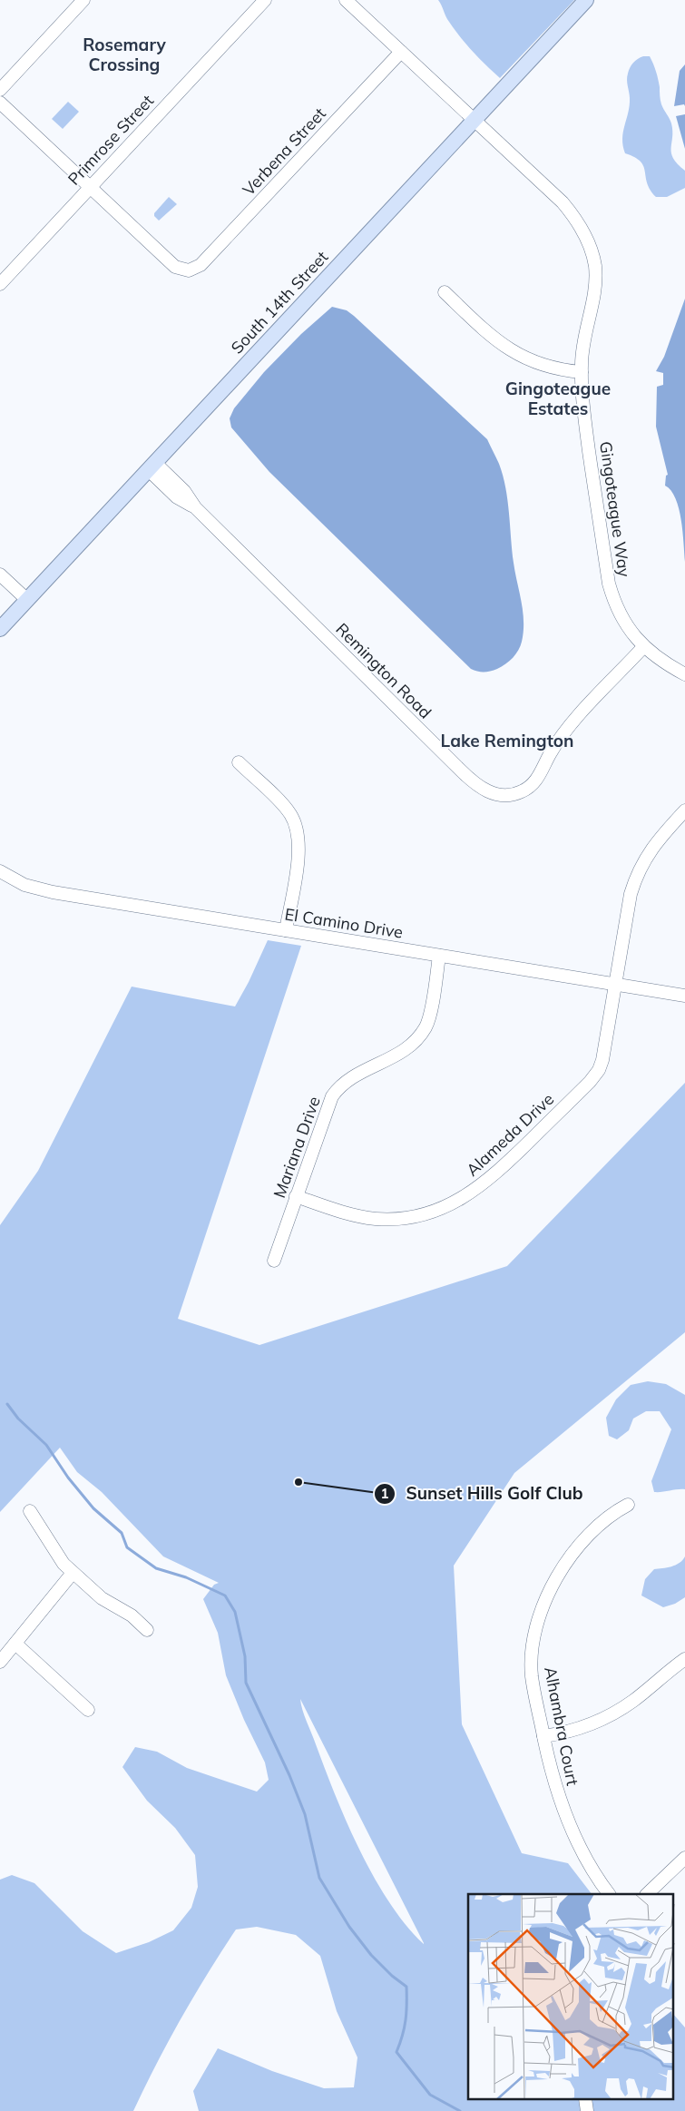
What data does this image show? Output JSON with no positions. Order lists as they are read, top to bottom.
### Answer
{
  "streets": {
    "main road": ["South 14th Street"],
    "street": [
      "Primrose Street",
      "Verbena Street",
      "Gingoteague Way",
      "Remington Road",
      "El Camino Drive",
      "Alameda Drive",
      "Mariana Drive",
      "Alhambra Court"
    ]
  },
  "crossings": [
    ["Primrose Street", "Verbena Street"],
    ["Verbena Street", "Gingoteague Way"],
    ["South 14th Street", "Gingoteague Way"],
    ["South 14th Street", "Remington Road"],
    ["Gingoteague Way", "Remington Road"],
    ["El Camino Drive", "Alameda Drive"],
    ["El Camino Drive", "Mariana Drive"],
    ["Alameda Drive", "Mariana Drive"]
  ],
  "districts": ["Rosemary Crossing", "Gingoteague Estates", "Lake Remington"],
  "places": ["Sunset Hills Golf Club"]
}
